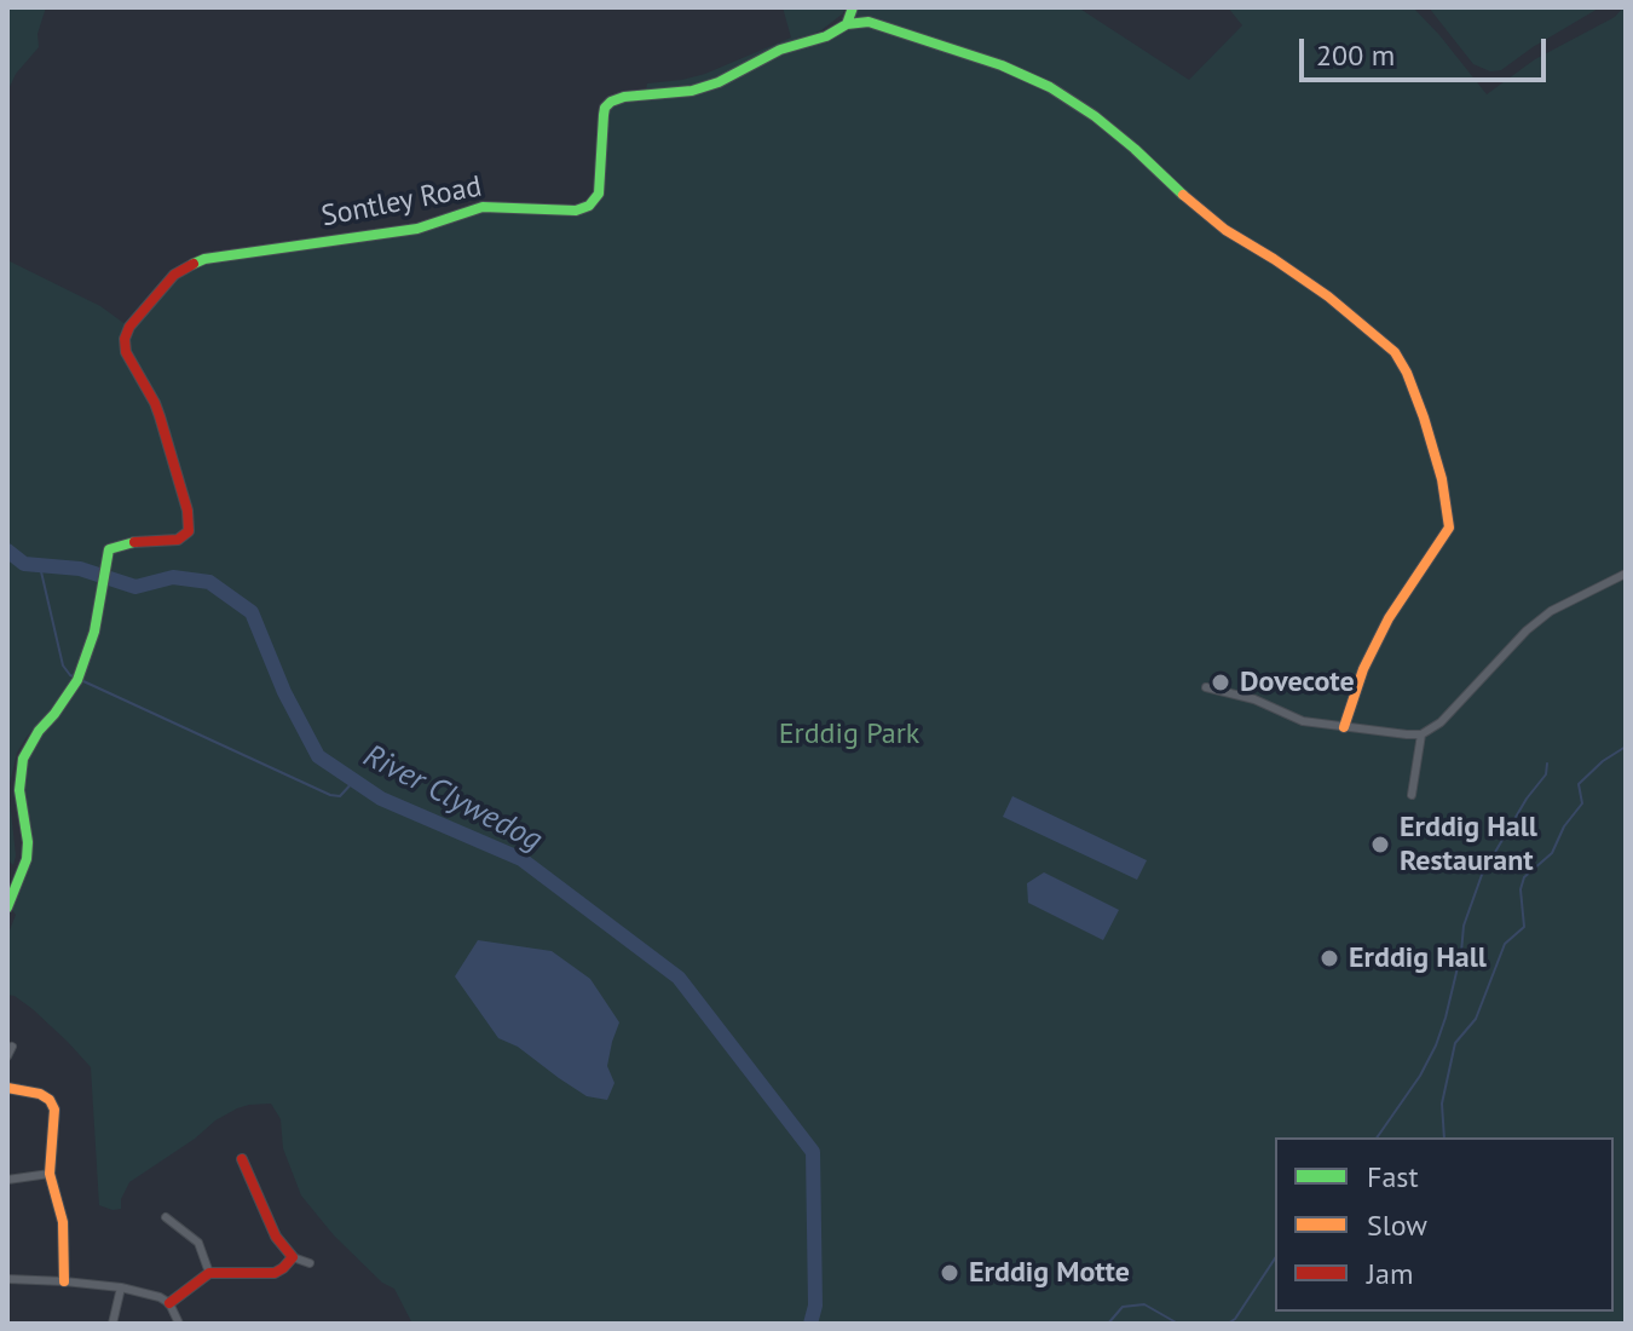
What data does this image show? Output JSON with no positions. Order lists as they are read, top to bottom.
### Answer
{
  "streets": {
    "street": ["Sontley Road"]
  },
  "water": ["River Clywedog"],
  "parks": ["Erddig Park"],
  "places": [
    "Dovecote",
    "Erddig Hall Restaurant",
    "Erddig Hall",
    "Erddig Motte"
  ],
  "legend": ["Fast", "Slow", "Jam"],
  "scale_bar": "200 m"
}
